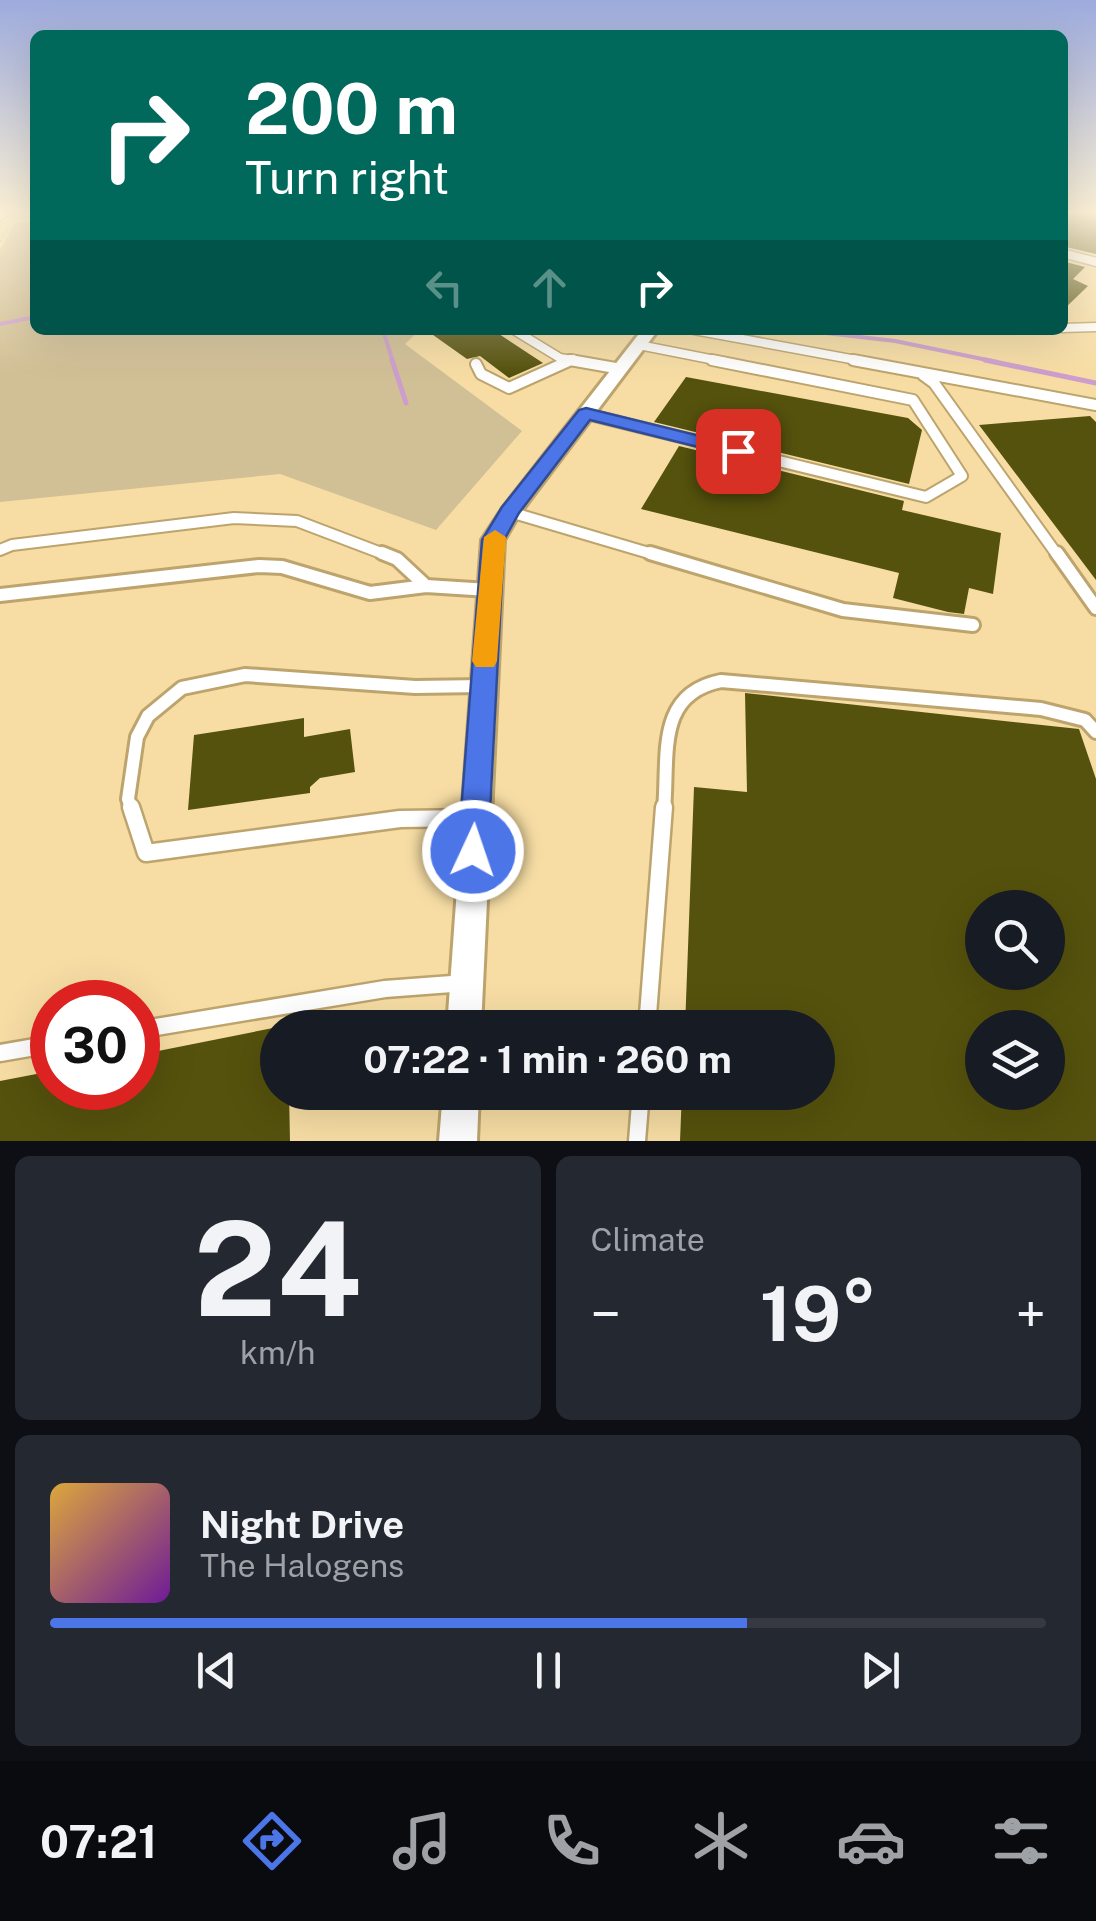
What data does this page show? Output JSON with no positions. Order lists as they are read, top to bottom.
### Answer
{
  "page": {
    "turn": ["200 m", "Turn right"],
    "limit": "30",
    "trip": "07:22 · 1 min · 260 m",
    "tile": [
      ["24", "km/h"],
      "Climate"
    ],
    "heat": ["−", "19°", "+"],
    "song": ["Night Drive", "The Halogens"],
    "tabs": "07:21"
  }
}
